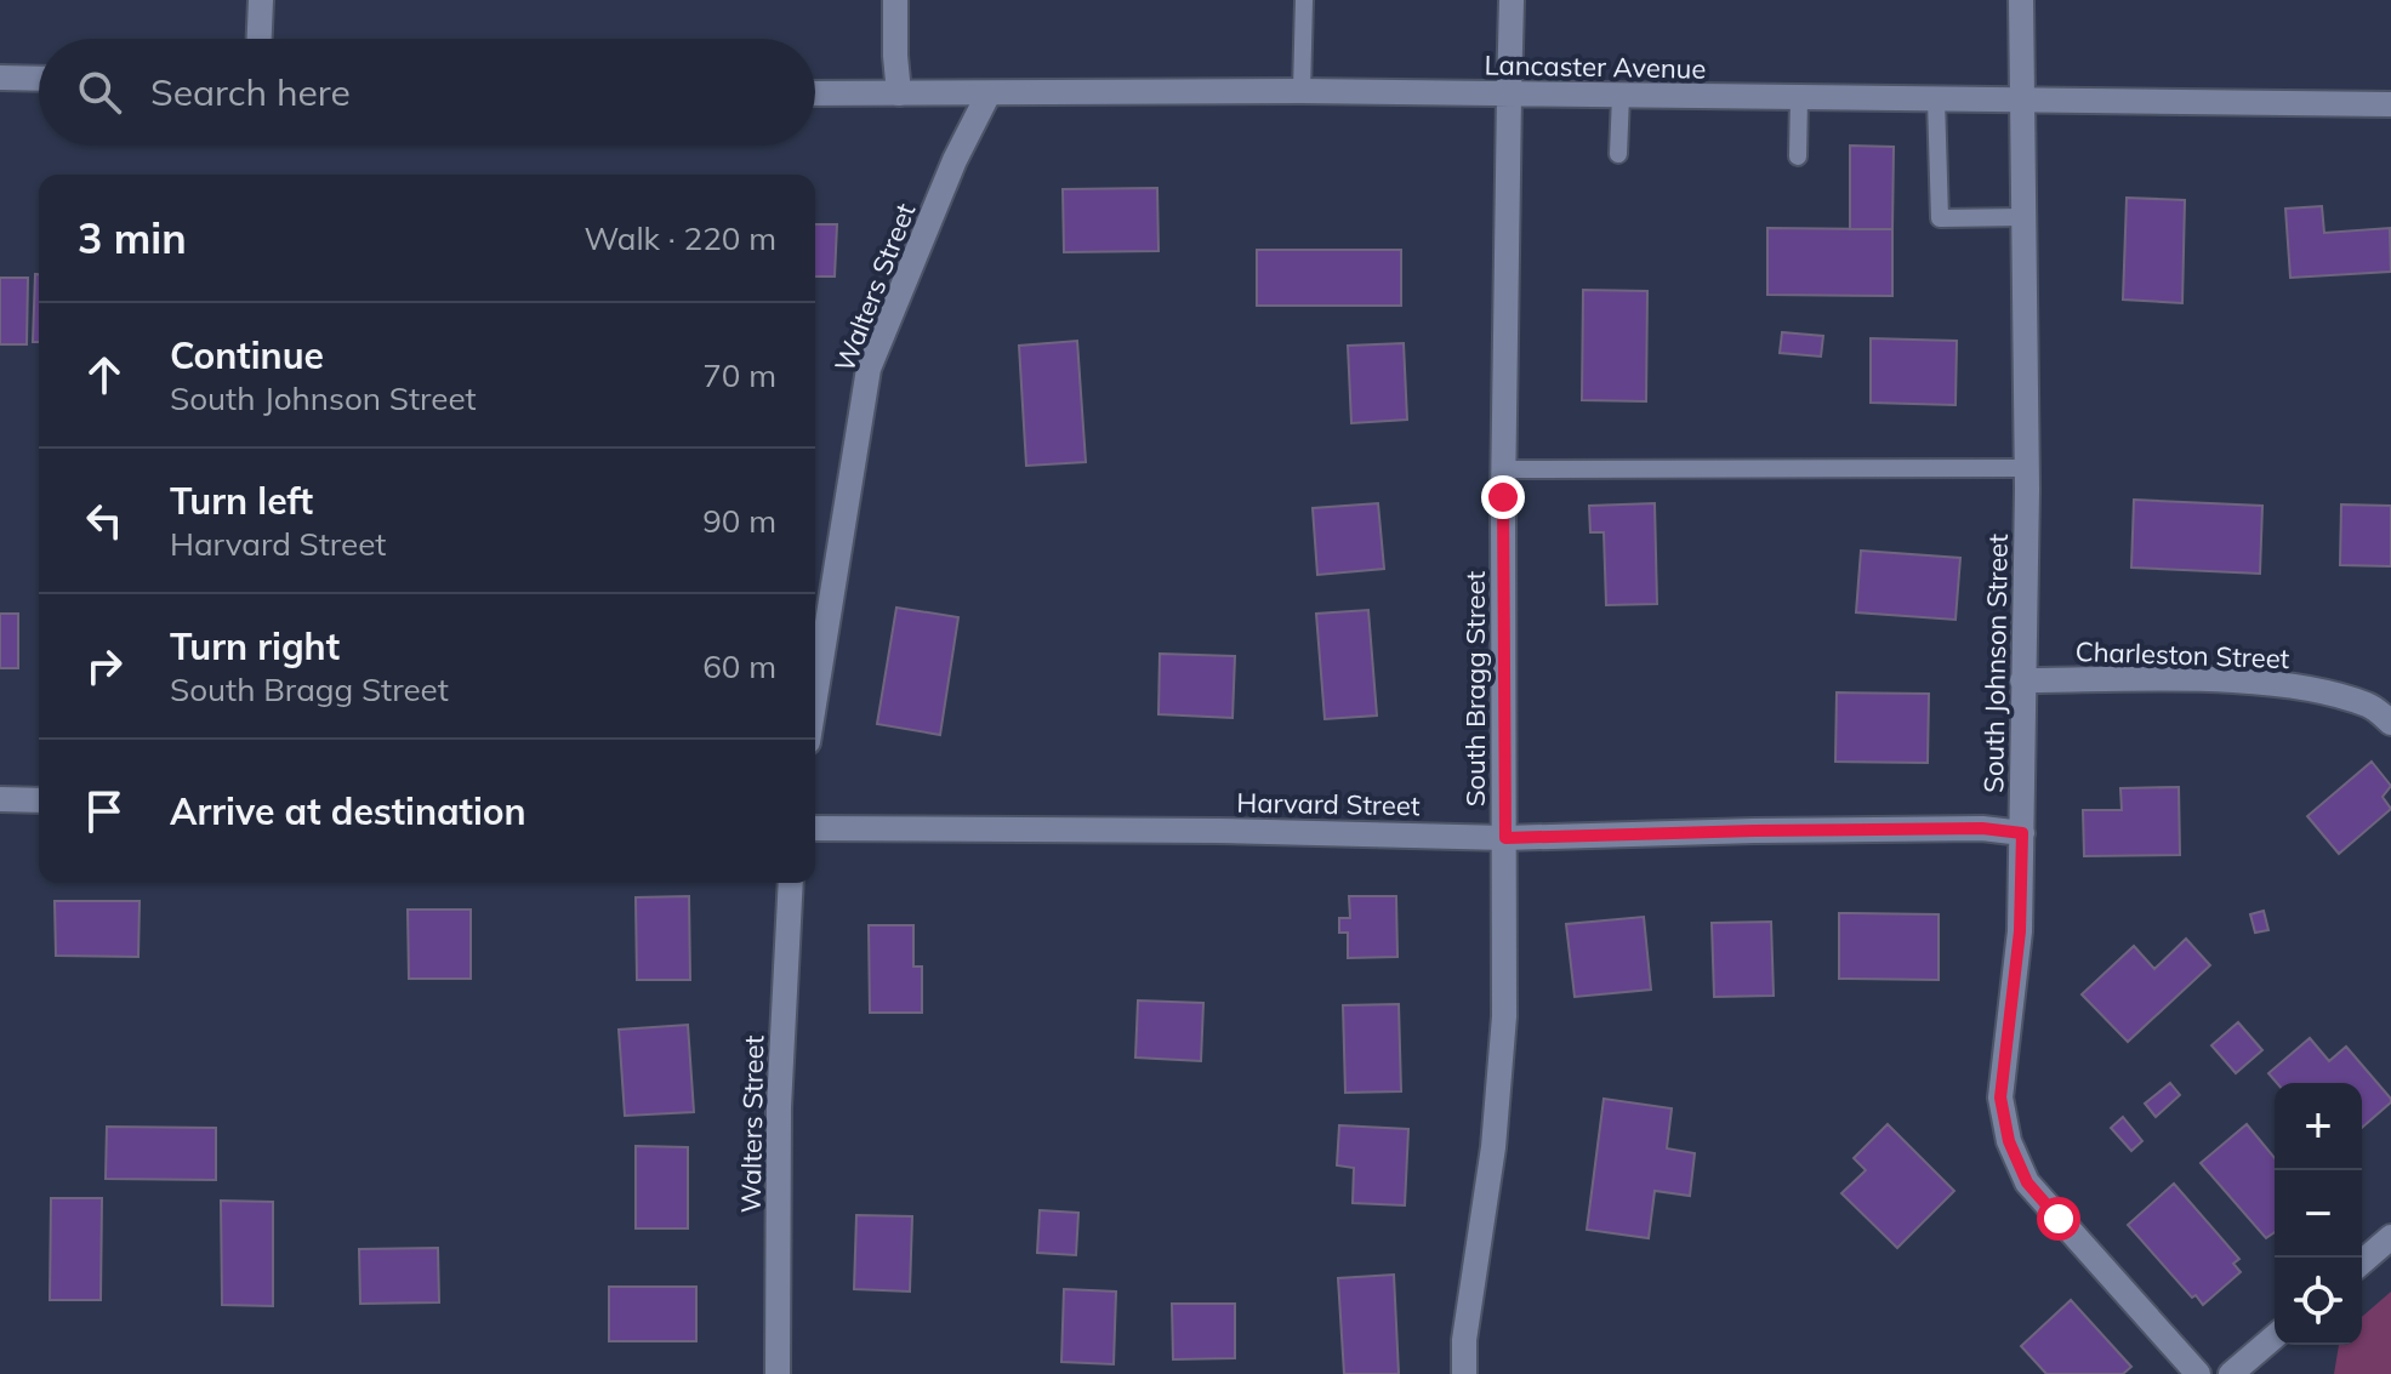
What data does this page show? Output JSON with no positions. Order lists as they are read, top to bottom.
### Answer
{
  "streets": {
    "street": [
      "Lancaster Avenue",
      "Walters Street",
      "Charleston Street",
      "South Johnson Street",
      "South Bragg Street",
      "Harvard Street"
    ]
  },
  "crossings": [
    ["Lancaster Avenue", "Walters Street"],
    ["Lancaster Avenue", "South Johnson Street"],
    ["Lancaster Avenue", "South Bragg Street"],
    ["Charleston Street", "South Johnson Street"],
    ["South Johnson Street", "Harvard Street"],
    ["South Bragg Street", "Harvard Street"]
  ],
  "page": {
    "search": "Search here",
    "heading": ["3 min", "Walk · 220 m"],
    "list": [
      ["Continue", "South Johnson Street", "70 m"],
      ["Turn left", "Harvard Street", "90 m"],
      ["Turn right", "South Bragg Street", "60 m"],
      "Arrive at destination"
    ],
    "map_buttons": ["+", "−"]
  }
}
